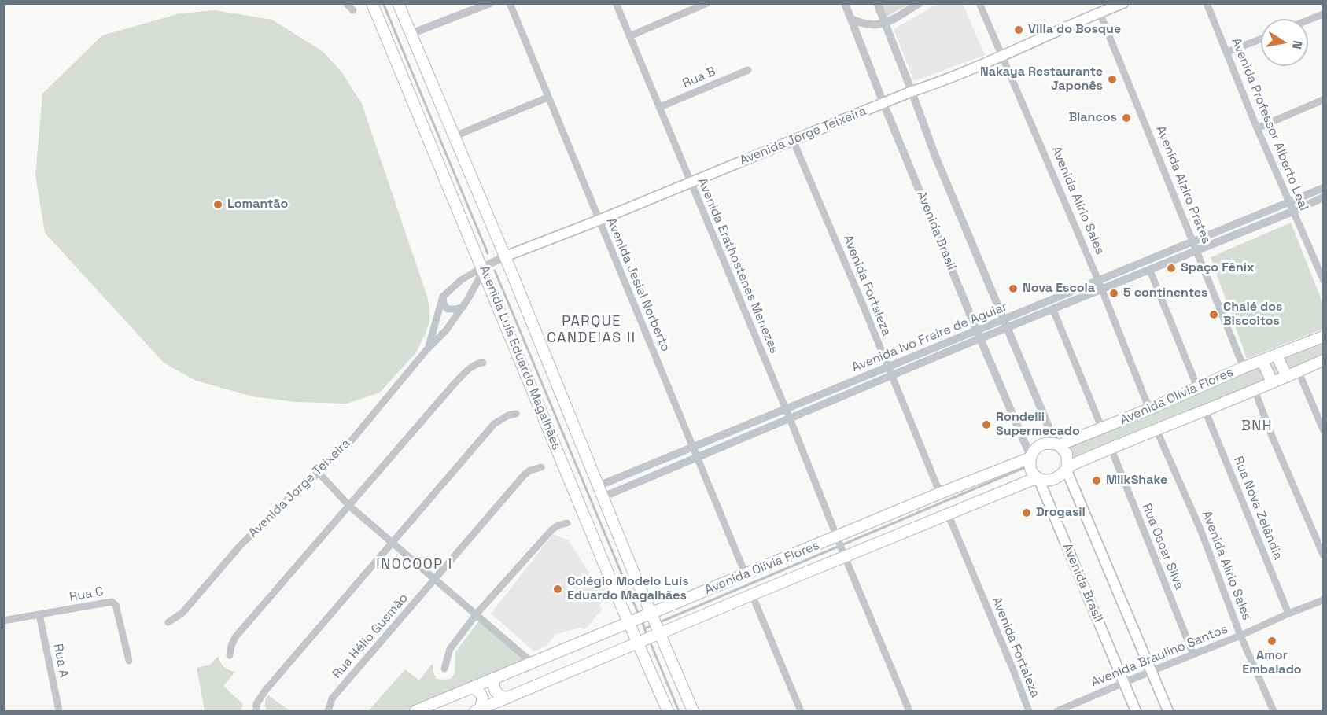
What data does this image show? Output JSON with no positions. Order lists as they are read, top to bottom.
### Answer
{
  "streets": {
    "main road": [
      "Avenida Jorge Teixeira",
      "Avenida Brasil",
      "Avenida Luís Eduardo Magalhães",
      "Avenida Olívia Flores"
    ],
    "street": [
      "Rua B",
      "Avenida Professor Alberto Leal",
      "Avenida Alziro Prates",
      "Avenida Alírio Sales",
      "Avenida Erathostenes Menezes",
      "Avenida Jesiel Norberto",
      "Avenida Fortaleza",
      "Avenida Ivo Freire de Aguiar",
      "Rua Nova Zelândia",
      "Rua Oscar Silva",
      "Rua C",
      "Rua Hélio Gusmão",
      "Avenida Braulino Santos",
      "Rua A"
    ]
  },
  "crossings": [
    ["Rua B", "Avenida Erathostenes Menezes"],
    ["Avenida Professor Alberto Leal", "Avenida Ivo Freire de Aguiar"],
    ["Avenida Jorge Teixeira", "Avenida Alziro Prates"],
    ["Avenida Jorge Teixeira", "Avenida Alírio Sales"],
    ["Avenida Jorge Teixeira", "Avenida Brasil"],
    ["Avenida Jorge Teixeira", "Avenida Erathostenes Menezes"],
    ["Avenida Jorge Teixeira", "Avenida Jesiel Norberto"],
    ["Avenida Jorge Teixeira", "Avenida Fortaleza"],
    ["Avenida Jorge Teixeira", "Avenida Luís Eduardo Magalhães"],
    ["Avenida Alziro Prates", "Avenida Ivo Freire de Aguiar"],
    ["Avenida Alziro Prates", "Avenida Olívia Flores"],
    ["Avenida Alírio Sales", "Avenida Ivo Freire de Aguiar"],
    ["Avenida Alírio Sales", "Avenida Olívia Flores"],
    ["Avenida Alírio Sales", "Avenida Braulino Santos"],
    ["Avenida Brasil", "Avenida Ivo Freire de Aguiar"],
    ["Avenida Brasil", "Avenida Olívia Flores"],
    ["Avenida Brasil", "Avenida Braulino Santos"],
    ["Avenida Erathostenes Menezes", "Avenida Ivo Freire de Aguiar"],
    ["Avenida Erathostenes Menezes", "Avenida Olívia Flores"],
    ["Avenida Jesiel Norberto", "Avenida Ivo Freire de Aguiar"],
    ["Avenida Jesiel Norberto", "Avenida Olívia Flores"],
    ["Avenida Fortaleza", "Avenida Ivo Freire de Aguiar"],
    ["Avenida Fortaleza", "Avenida Olívia Flores"],
    ["Avenida Ivo Freire de Aguiar", "Avenida Luís Eduardo Magalhães"],
    ["Avenida Luís Eduardo Magalhães", "Avenida Olívia Flores"],
    ["Avenida Olívia Flores", "Rua Nova Zelândia"],
    ["Avenida Olívia Flores", "Rua Oscar Silva"],
    ["Rua Nova Zelândia", "Avenida Braulino Santos"],
    ["Rua Oscar Silva", "Avenida Braulino Santos"],
    ["Rua C", "Rua A"]
  ],
  "districts": ["PARQUE CANDEIAS II", "BNH", "INOCOOP I"],
  "places": [
    "Villa do Bosque",
    "Nakaya Restaurante Japonês",
    "Blancos",
    "Lomantão",
    "Spaço Fênix",
    "Nova Escola",
    "5 continentes",
    "Chalé dos Biscoitos",
    "Rondelli Supermecado",
    "MilkShake",
    "Drogasil",
    "Colégio Modelo Luis Eduardo Magalhães",
    "Amor Embalado"
  ],
  "north": "right"
}
